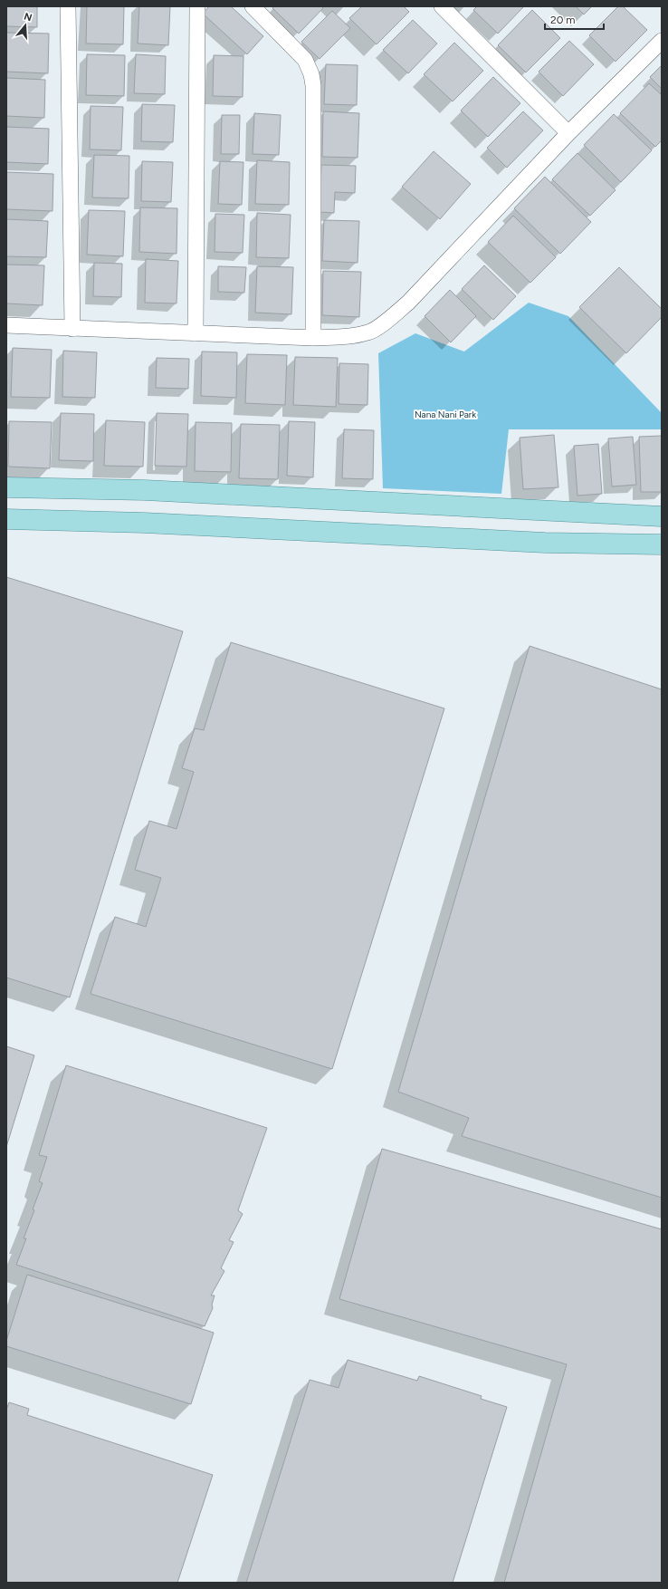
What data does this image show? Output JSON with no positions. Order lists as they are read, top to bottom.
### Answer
{
  "parks": ["Nana Nani Park"],
  "scale_bar": "20 m",
  "north": "top"
}
